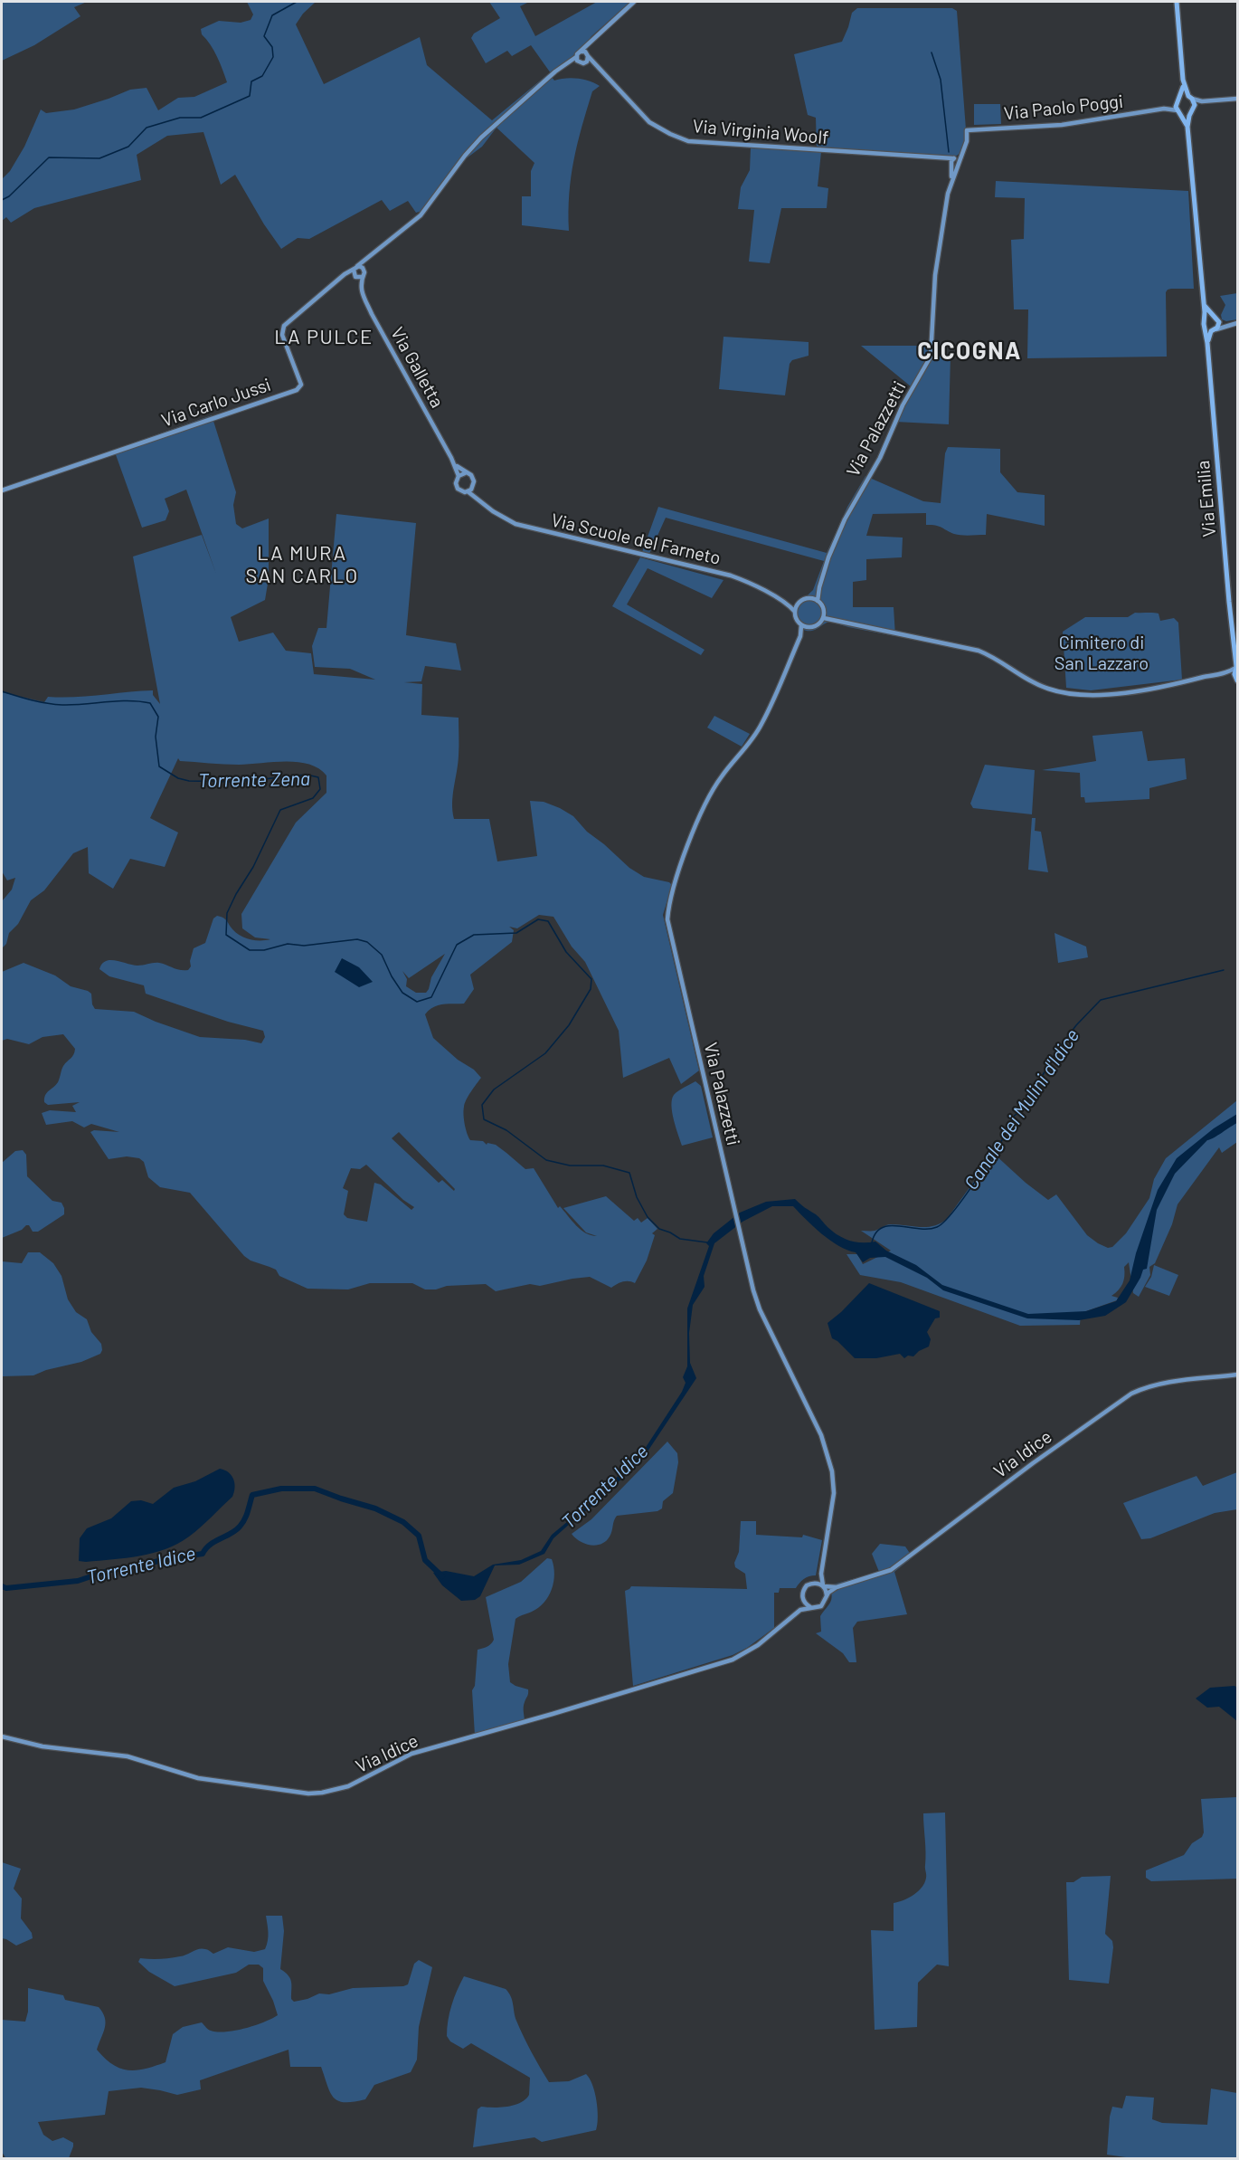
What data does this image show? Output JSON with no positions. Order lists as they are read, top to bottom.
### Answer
{
  "streets": {
    "main road": [
      "Via Paolo Poggi",
      "Via Virginia Woolf",
      "Via Galletta",
      "Via Carlo Jussi",
      "Via Palazzetti",
      "Via Emilia",
      "Via Scuole del Farneto",
      "Via Idice"
    ]
  },
  "crossings": [
    ["Via Paolo Poggi", "Via Virginia Woolf"],
    ["Via Paolo Poggi", "Via Palazzetti"],
    ["Via Paolo Poggi", "Via Emilia"],
    ["Via Virginia Woolf", "Via Carlo Jussi"],
    ["Via Virginia Woolf", "Via Palazzetti"],
    ["Via Galletta", "Via Scuole del Farneto"],
    ["Via Palazzetti", "Via Scuole del Farneto"],
    ["Via Palazzetti", "Via Idice"]
  ],
  "districts": ["LA PULCE", "CICOGNA", "LA MURA SAN CARLO"],
  "water": ["Torrente Zena", "Canale dei Mulini d'Idice", "Torrente Idice"],
  "parks": ["Cimitero di San Lazzaro"]
}
